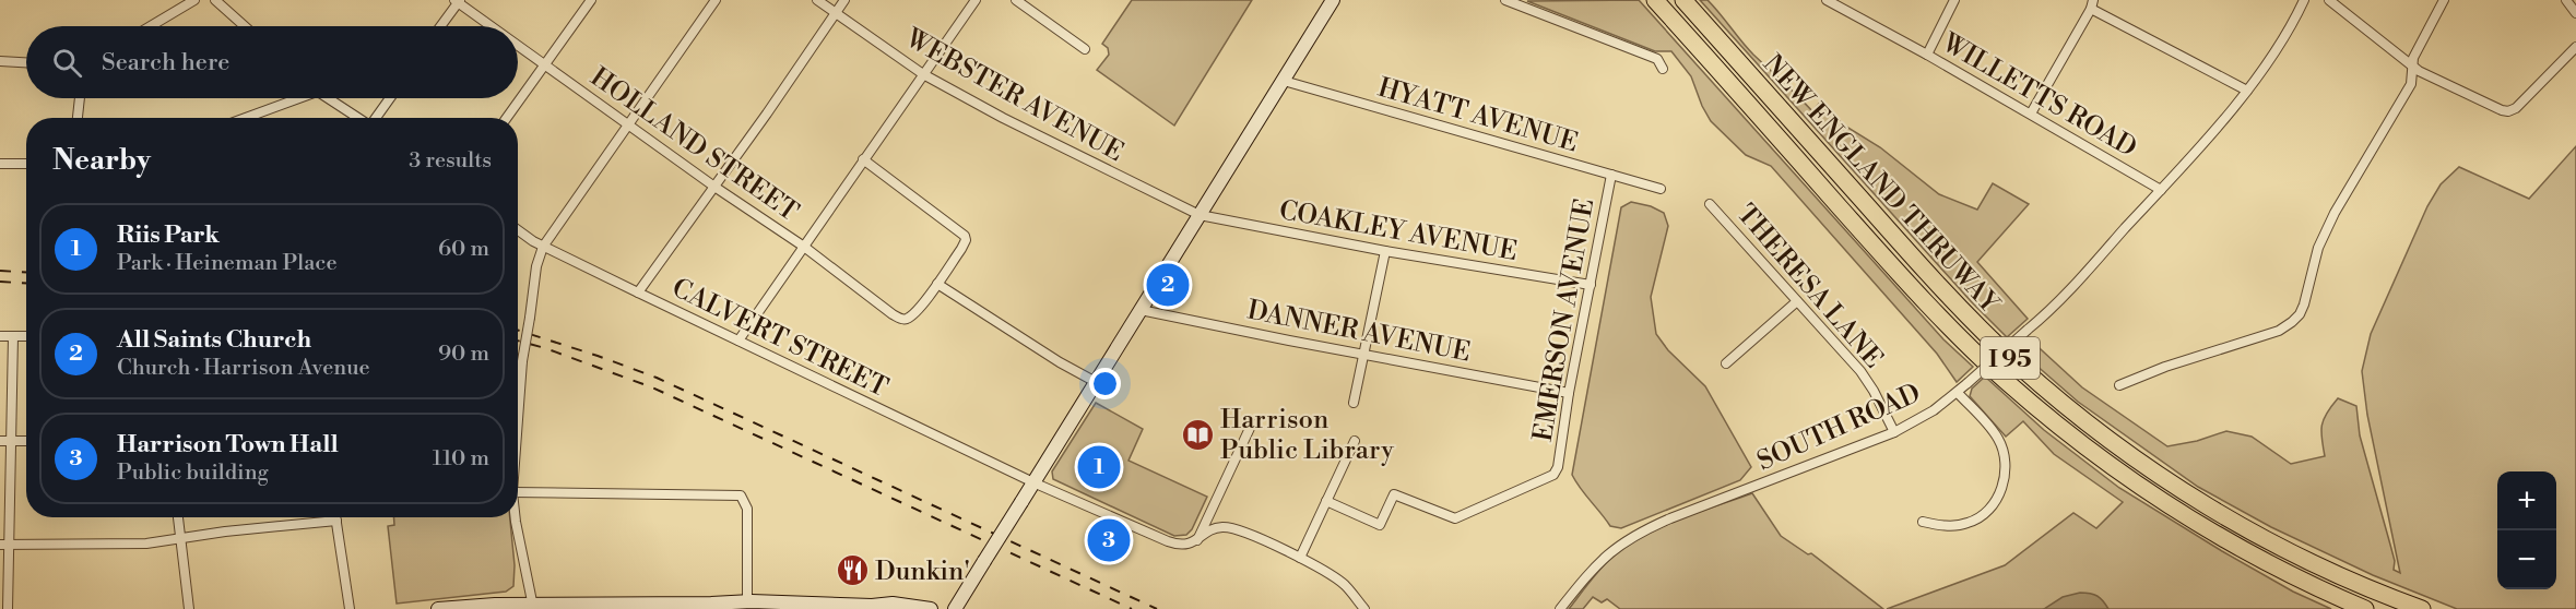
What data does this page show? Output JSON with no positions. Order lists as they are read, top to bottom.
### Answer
{
  "streets": {
    "highway": ["NEW ENGLAND THRUWAY", "I 95"],
    "street": [
      "WEBSTER AVENUE",
      "WILLETTS ROAD",
      "HYATT AVENUE",
      "HOLLAND STREET",
      "COAKLEY AVENUE",
      "THERESA LANE",
      "EMERSON AVENUE",
      "DANNER AVENUE",
      "CALVERT STREET",
      "SOUTH ROAD"
    ]
  },
  "crossings": [
    ["WEBSTER AVENUE", "COAKLEY AVENUE"],
    ["WILLETTS ROAD", "SOUTH ROAD"],
    ["HYATT AVENUE", "EMERSON AVENUE"],
    ["COAKLEY AVENUE", "EMERSON AVENUE"],
    ["THERESA LANE", "SOUTH ROAD"],
    ["EMERSON AVENUE", "DANNER AVENUE"]
  ],
  "places": {
    "library": ["Harrison Public Library"],
    "restaurant": ["Dunkin'"]
  },
  "page": {
    "search": "Search here",
    "heading": ["Nearby", "3 results"],
    "list": [
      {
        "mark": "1",
        "name": "Riis Park",
        "note": "Park · Heineman Place",
        "value": "60 m"
      },
      {
        "mark": "2",
        "name": "All Saints Church",
        "note": "Church · Harrison Avenue",
        "value": "90 m"
      },
      {
        "mark": "3",
        "name": "Harrison Town Hall",
        "note": "Public building",
        "value": "110 m"
      }
    ],
    "pins": ["2", "1", "3"],
    "map_buttons": ["+", "−"]
  }
}
